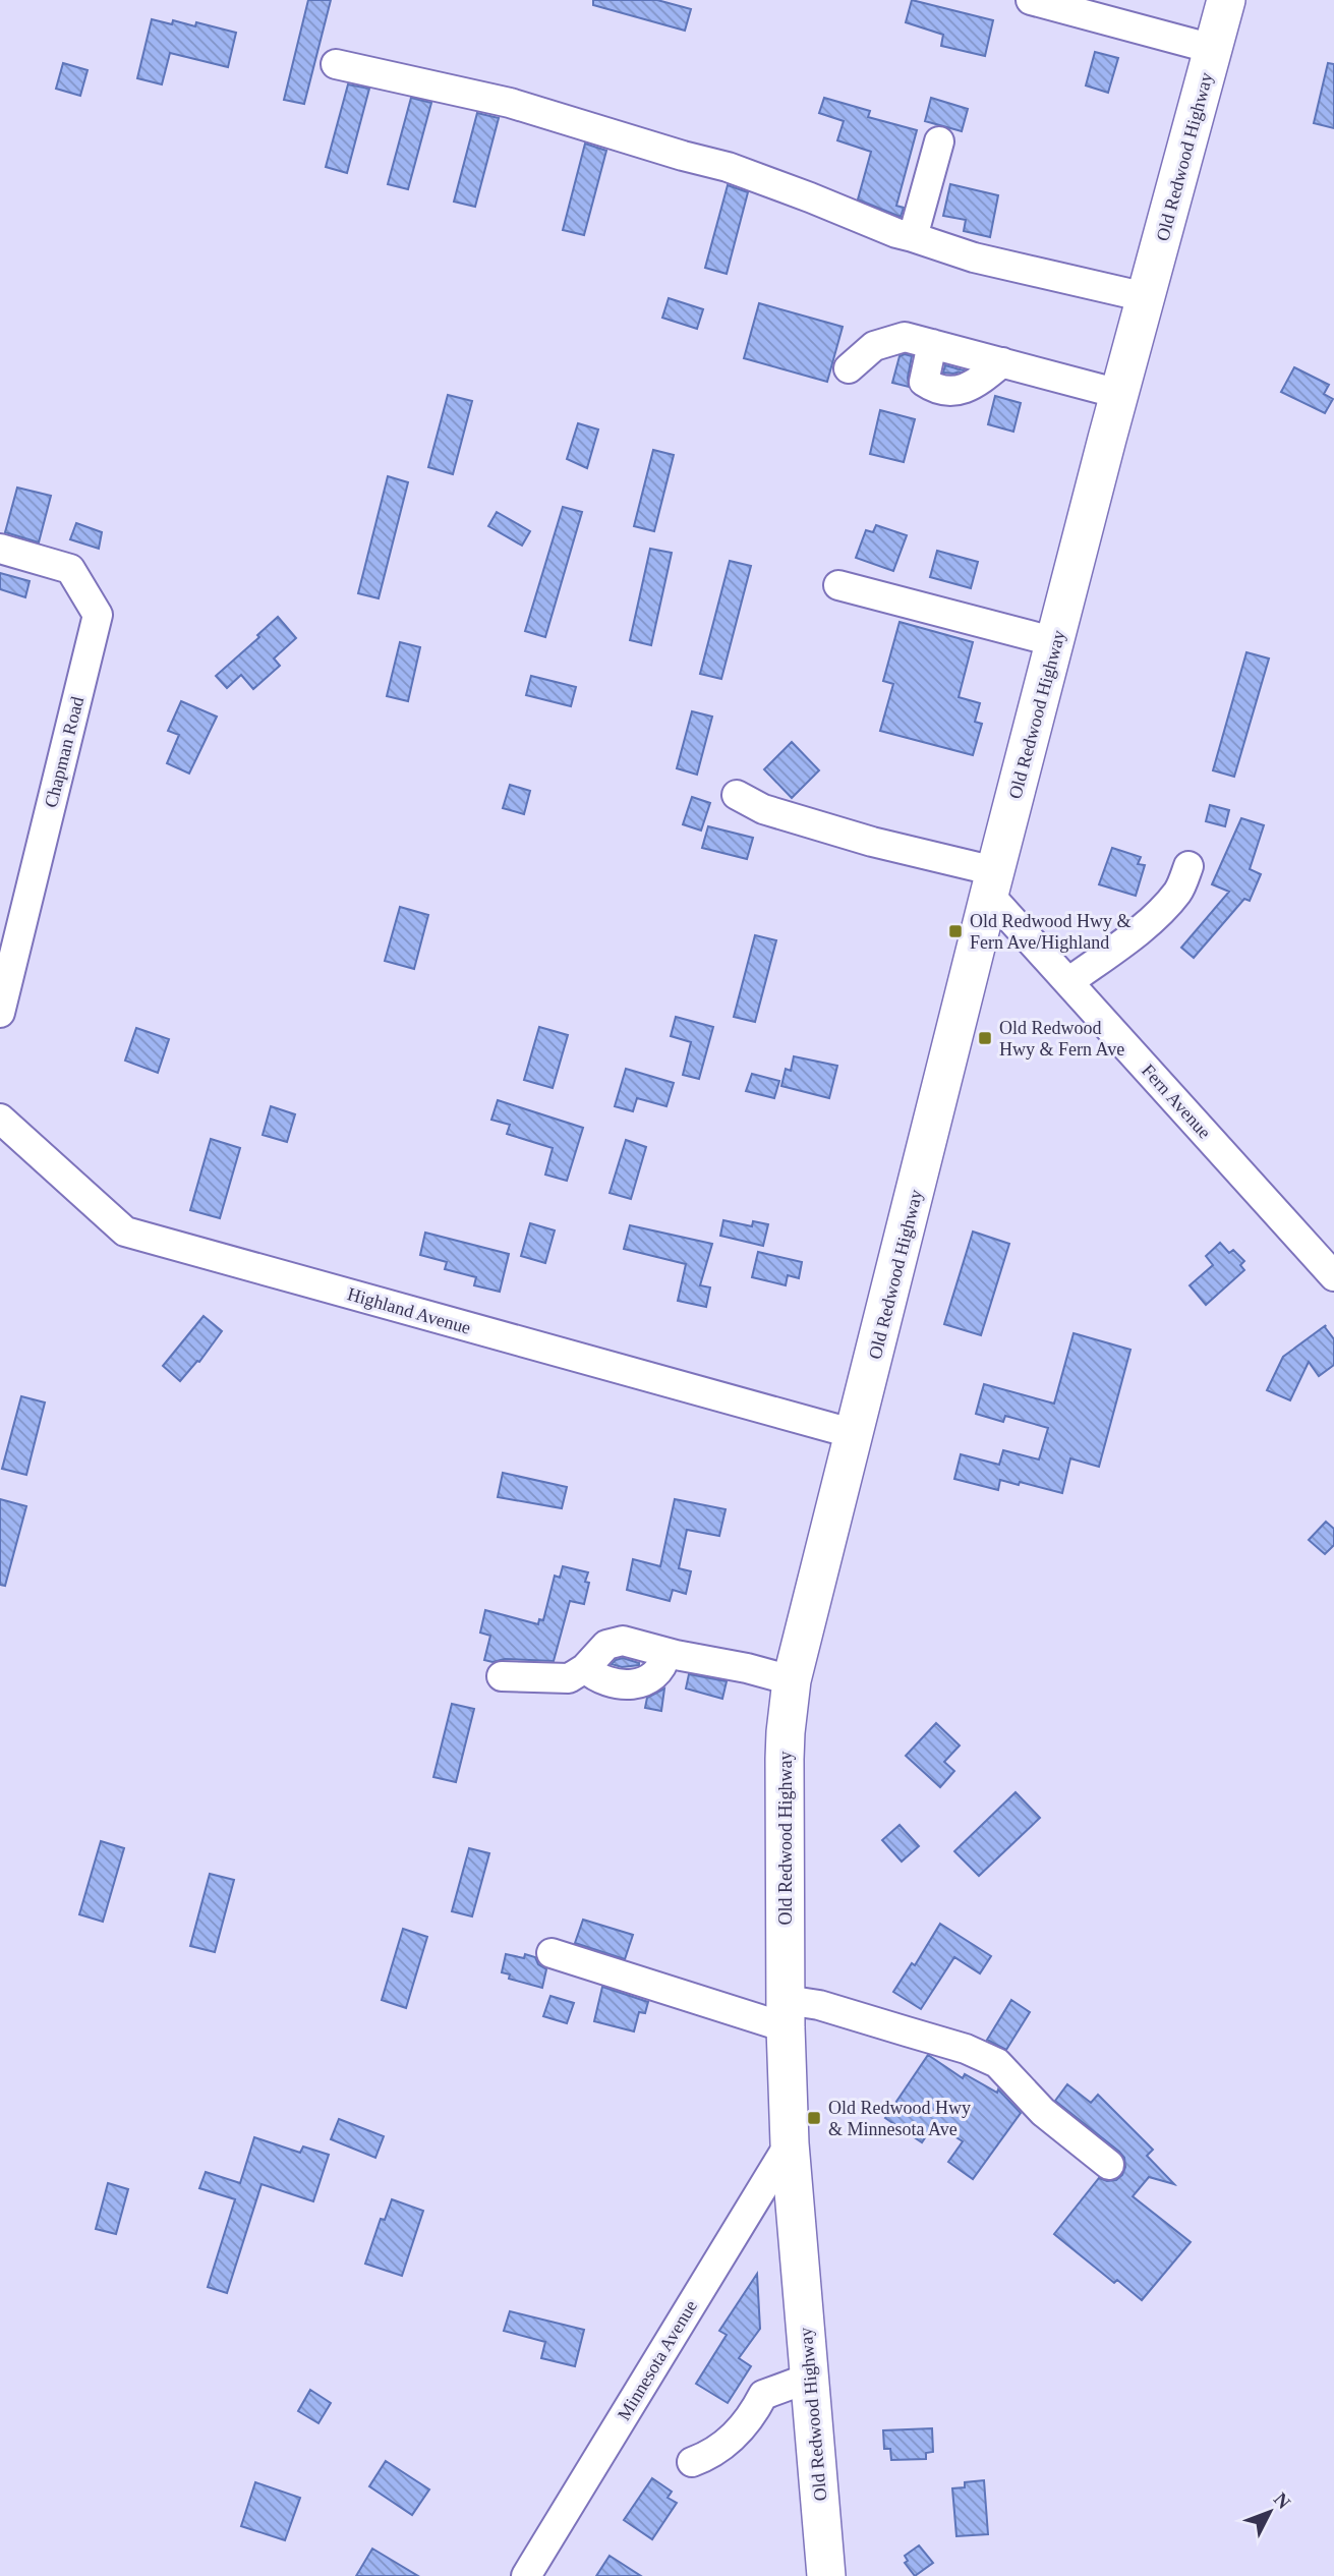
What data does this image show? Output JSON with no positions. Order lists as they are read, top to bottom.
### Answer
{
  "streets": {
    "main road": ["Old Redwood Highway"],
    "street": [
      "Chapman Road",
      "Fern Avenue",
      "Highland Avenue",
      "Minnesota Avenue"
    ]
  },
  "crossings": [
    ["Old Redwood Highway", "Fern Avenue"],
    ["Old Redwood Highway", "Highland Avenue"],
    ["Old Redwood Highway", "Minnesota Avenue"]
  ],
  "places": {
    "transit": ["Old Redwood Hwy & Fern Ave/Highland", "Old Redwood Hwy & Fern Ave", "Old Redwood Hwy & Minnesota Ave"]
  },
  "north": "top right"
}
